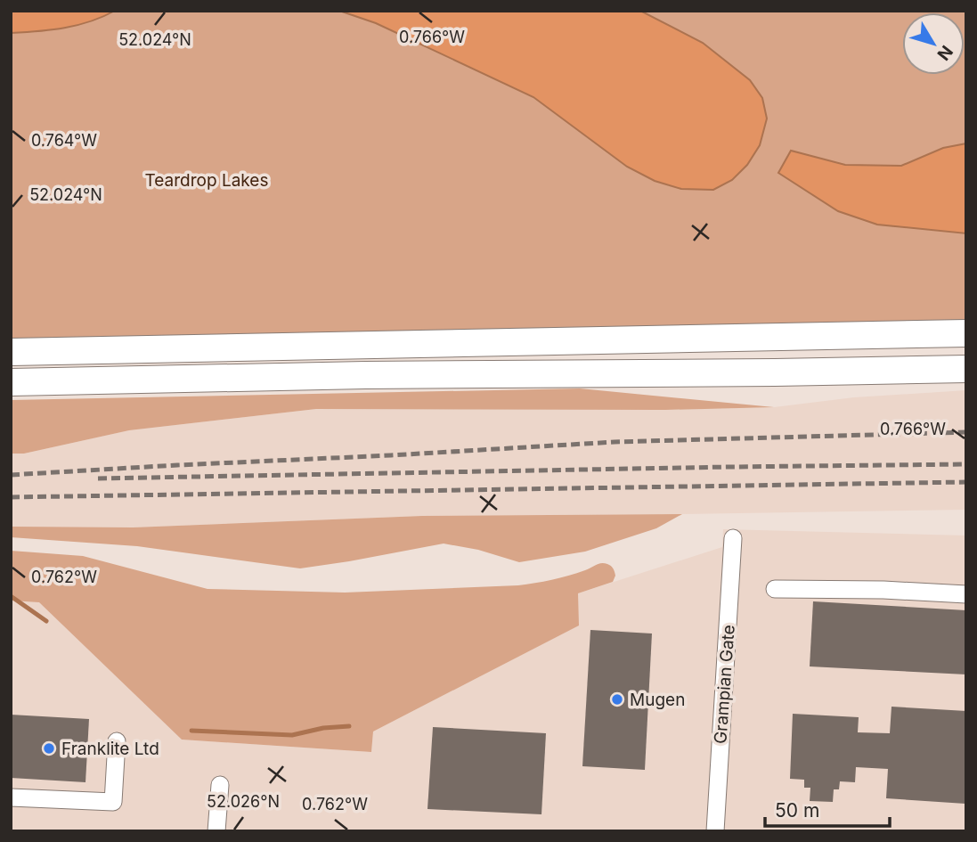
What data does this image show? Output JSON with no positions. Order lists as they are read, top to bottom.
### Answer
{
  "streets": {
    "street": ["Grampian Gate"]
  },
  "parks": ["Teardrop Lakes"],
  "places": ["Mugen", "Franklite Ltd"],
  "scale_bar": "50 m",
  "north": "bottom right",
  "coordinates": [
    "0.766°W",
    "52.024°N",
    "0.764°W",
    "0.762°W",
    "52.026°N"
  ]
}
